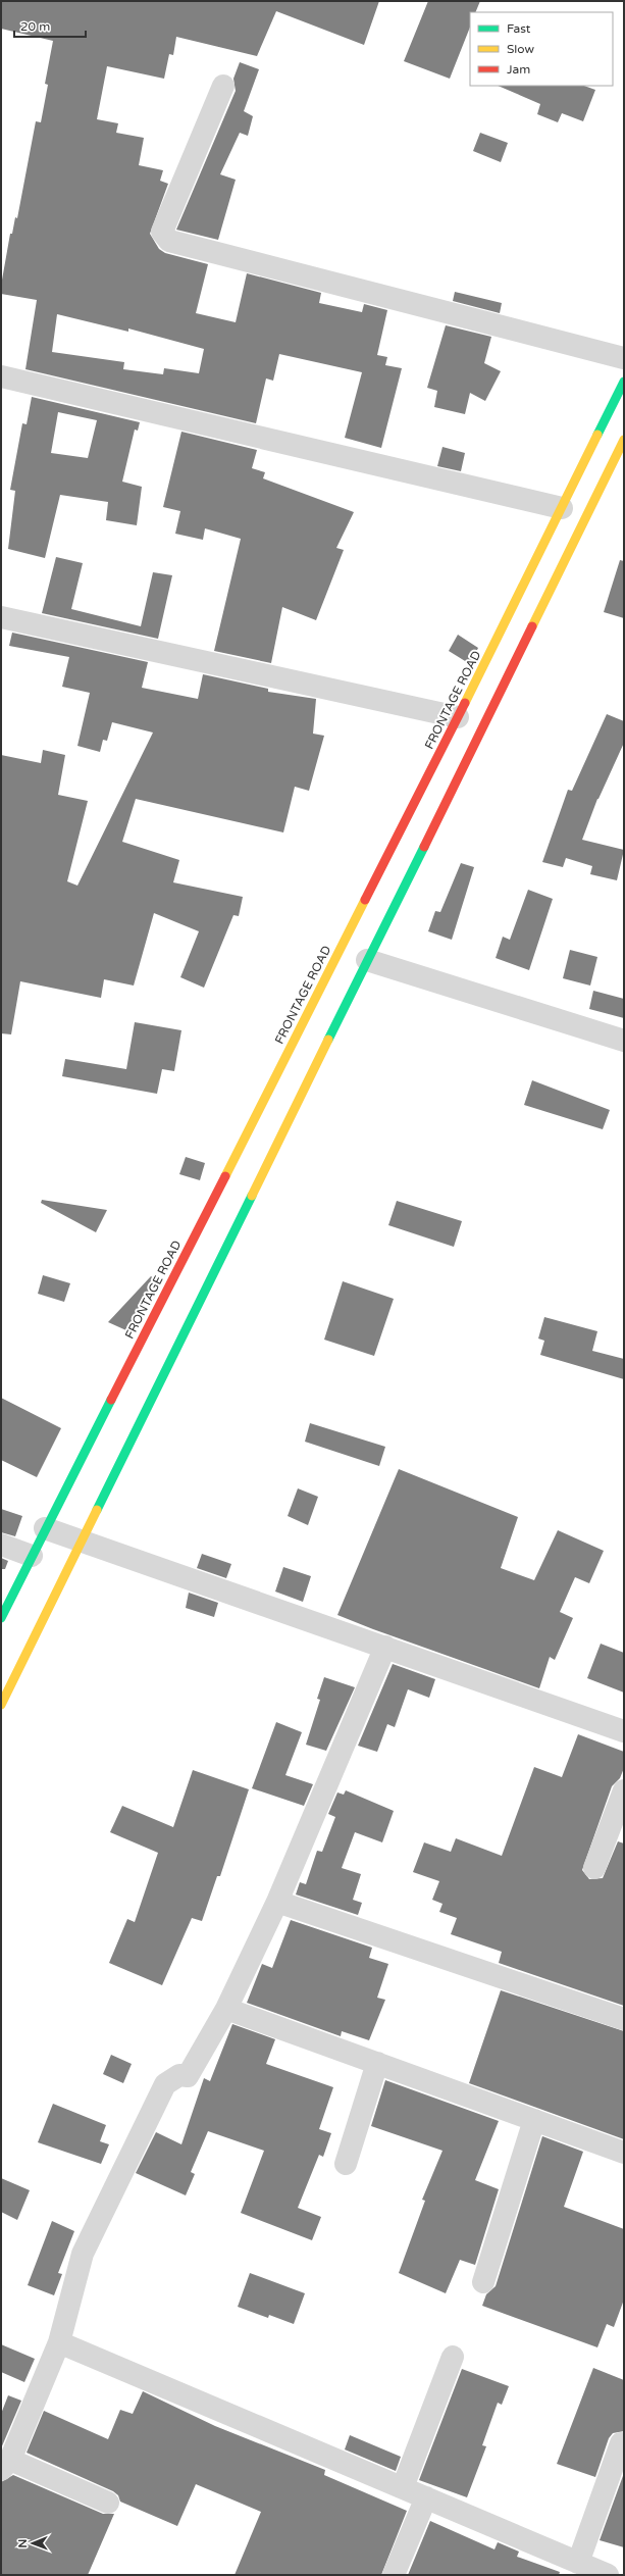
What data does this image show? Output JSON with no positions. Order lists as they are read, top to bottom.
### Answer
{
  "streets": {
    "main road": ["FRONTAGE ROAD"]
  },
  "legend": ["Fast", "Slow", "Jam"],
  "scale_bar": "20 m",
  "north": "left"
}
